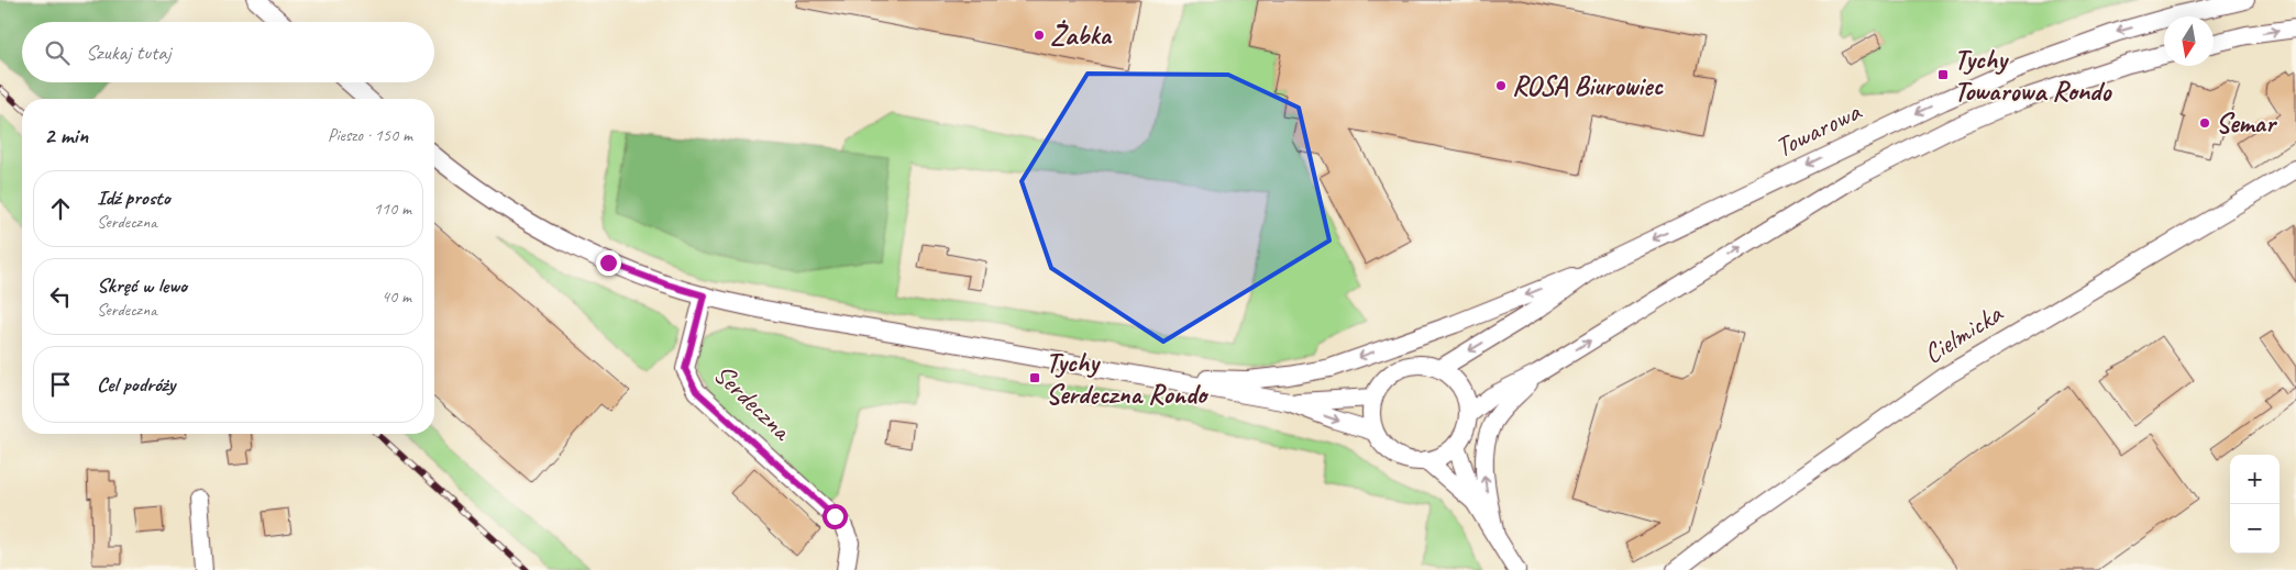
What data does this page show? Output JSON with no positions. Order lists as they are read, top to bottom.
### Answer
{
  "streets": {
    "street": ["Towarowa", "Cielmicka", "Serdeczna"]
  },
  "places": {
    "other": ["Żabka", "ROSA Biurowiec", "Semar"],
    "transit": ["Tychy Towarowa Rondo", "Tychy Serdeczna Rondo"]
  },
  "north": "bottom",
  "page": {
    "search": "Szukaj tutaj",
    "heading": ["2 min", "Pieszo · 150 m"],
    "list": [
      ["Idź prosto", "Serdeczna", "110 m"],
      ["Skręć w lewo", "Serdeczna", "40 m"],
      "Cel podróży"
    ],
    "map_buttons": ["+", "−"]
  }
}
